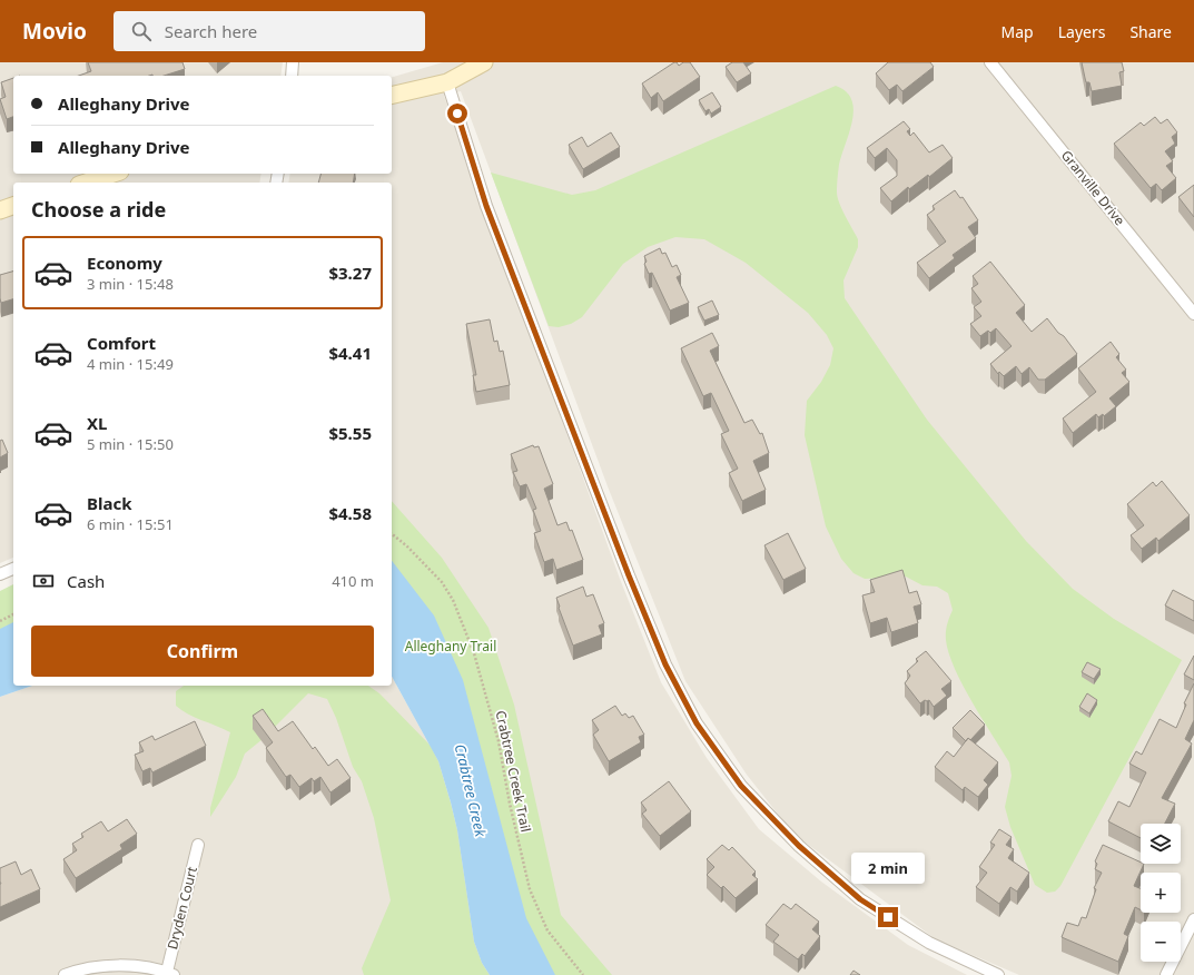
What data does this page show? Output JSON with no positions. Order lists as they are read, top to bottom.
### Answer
{
  "streets": {
    "street": ["Granville Drive", "Dryden Court"],
    "path": ["Crabtree Creek Trail"]
  },
  "water": ["Crabtree Creek"],
  "parks": ["Alleghany Trail"],
  "page": {
    "header": "Movio",
    "search": "Search here",
    "nav": ["Map", "Layers", "Share"],
    "banner": ["Alleghany Drive", "Alleghany Drive"],
    "heading": "Choose a ride",
    "list": [
      {
        "name": "Economy",
        "note": "3 min · 15:48",
        "value": "$3.27"
      },
      {
        "name": "Comfort",
        "note": "4 min · 15:49",
        "value": "$4.41"
      },
      {
        "name": "XL",
        "note": "5 min · 15:50",
        "value": "$5.55"
      },
      {
        "name": "Black",
        "note": "6 min · 15:51",
        "value": "$4.58"
      }
    ],
    "pay": ["Cash", "410 m"],
    "buttons": "Confirm",
    "map_buttons": ["+", "−"],
    "bubble": "2 min"
  }
}
